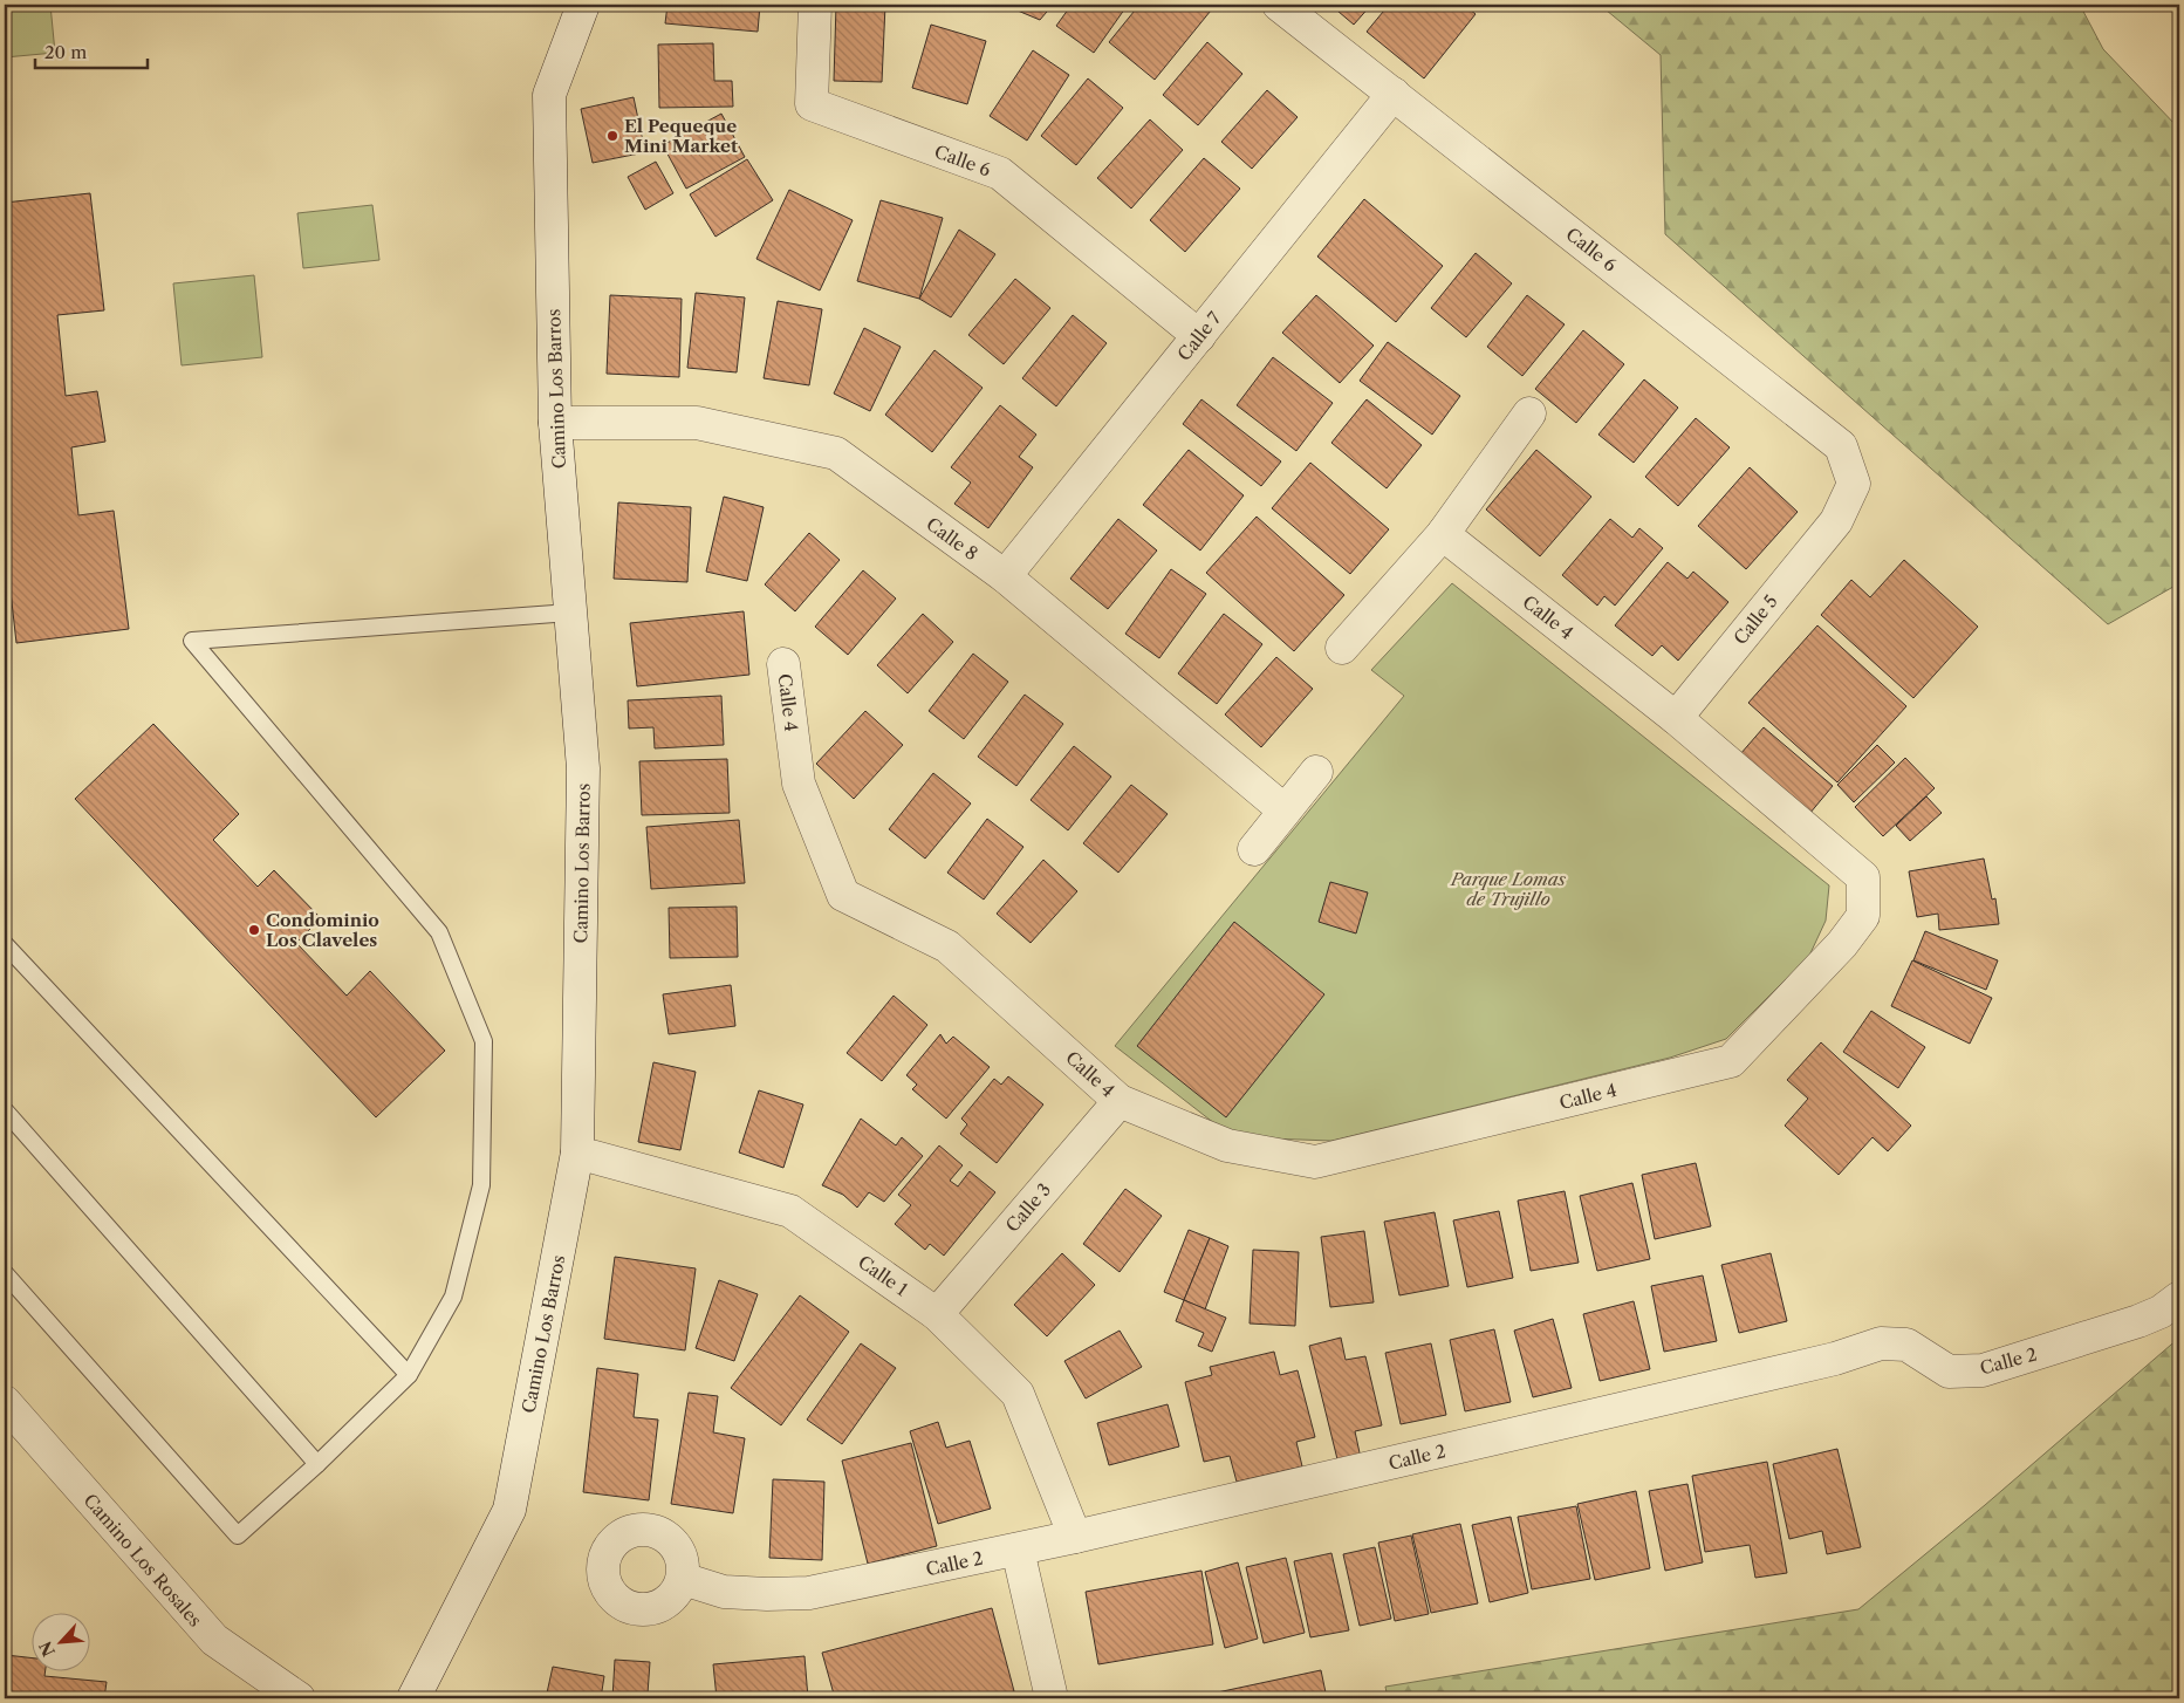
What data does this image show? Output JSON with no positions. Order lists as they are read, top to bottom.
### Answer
{
  "streets": {
    "street": [
      "Calle 6",
      "Calle 7",
      "Camino Los Barros",
      "Calle 8",
      "Calle 4",
      "Calle 5",
      "Calle 3",
      "Calle 1",
      "Calle 2",
      "Camino Los Rosales"
    ]
  },
  "crossings": [
    ["Calle 6", "Calle 7"],
    ["Calle 6", "Calle 5"],
    ["Calle 7", "Calle 8"],
    ["Camino Los Barros", "Calle 8"],
    ["Camino Los Barros", "Calle 1"],
    ["Calle 4", "Calle 5"],
    ["Calle 4", "Calle 3"],
    ["Calle 3", "Calle 1"],
    ["Calle 1", "Calle 2"]
  ],
  "parks": ["Parque Lomas de Trujillo"],
  "places": ["El Pequeque Mini Market", "Condominio Los Claveles"],
  "scale_bar": "20 m",
  "north": "bottom left"
}
